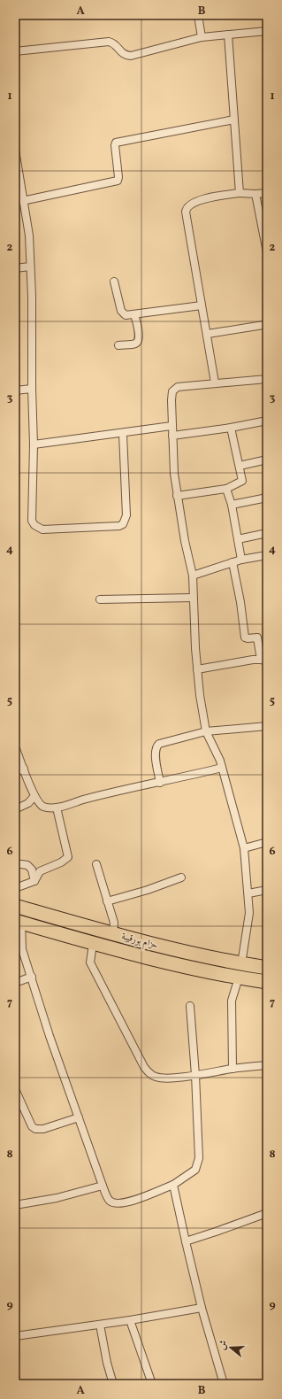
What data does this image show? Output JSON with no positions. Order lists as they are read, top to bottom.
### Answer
{
  "streets": {
    "highway": ["حزام بورقيبة"]
  },
  "north": "left",
  "grid": {
    "columns": ["A", "B"],
    "rows": [
      "1",
      "2",
      "3",
      "4",
      "5",
      "6",
      "7",
      "8",
      "9"
    ]
  }
}
